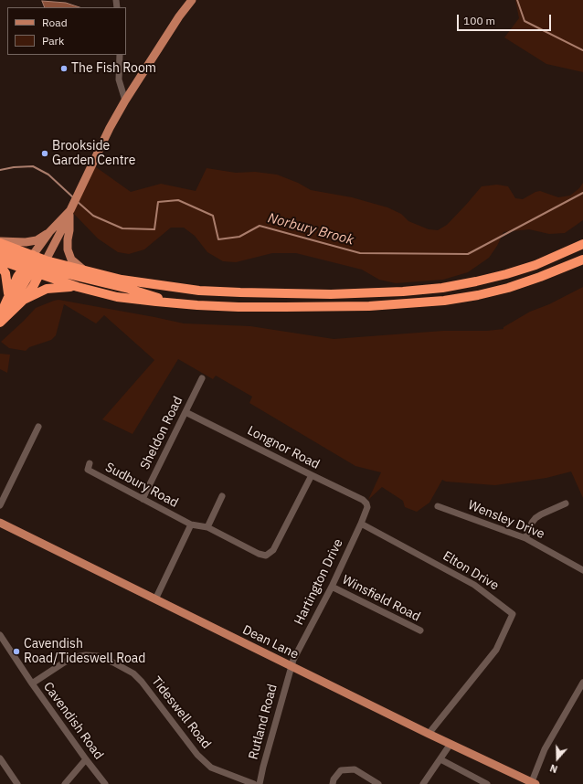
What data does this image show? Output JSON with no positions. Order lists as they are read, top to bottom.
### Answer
{
  "streets": {
    "main road": ["Dean Lane"],
    "street": [
      "Sheldon Road",
      "Longnor Road",
      "Sudbury Road",
      "Wensley Drive",
      "Elton Drive",
      "Hartington Drive",
      "Winsfield Road",
      "Tideswell Road",
      "Cavendish Road",
      "Rutland Road"
    ]
  },
  "crossings": [
    ["Sheldon Road", "Longnor Road"],
    ["Sheldon Road", "Sudbury Road"],
    ["Longnor Road", "Sudbury Road"],
    ["Longnor Road", "Hartington Drive"],
    ["Elton Drive", "Hartington Drive"],
    ["Elton Drive", "Dean Lane"],
    ["Hartington Drive", "Winsfield Road"],
    ["Hartington Drive", "Dean Lane"],
    ["Hartington Drive", "Rutland Road"],
    ["Dean Lane", "Rutland Road"],
    ["Tideswell Road", "Cavendish Road"]
  ],
  "water": ["Norbury Brook"],
  "places": ["The Fish Room", "Brookside Garden Centre", "Cavendish Road/Tideswell Road"],
  "legend": ["Road", "Park"],
  "scale_bar": "100 m",
  "north": "bottom"
}
